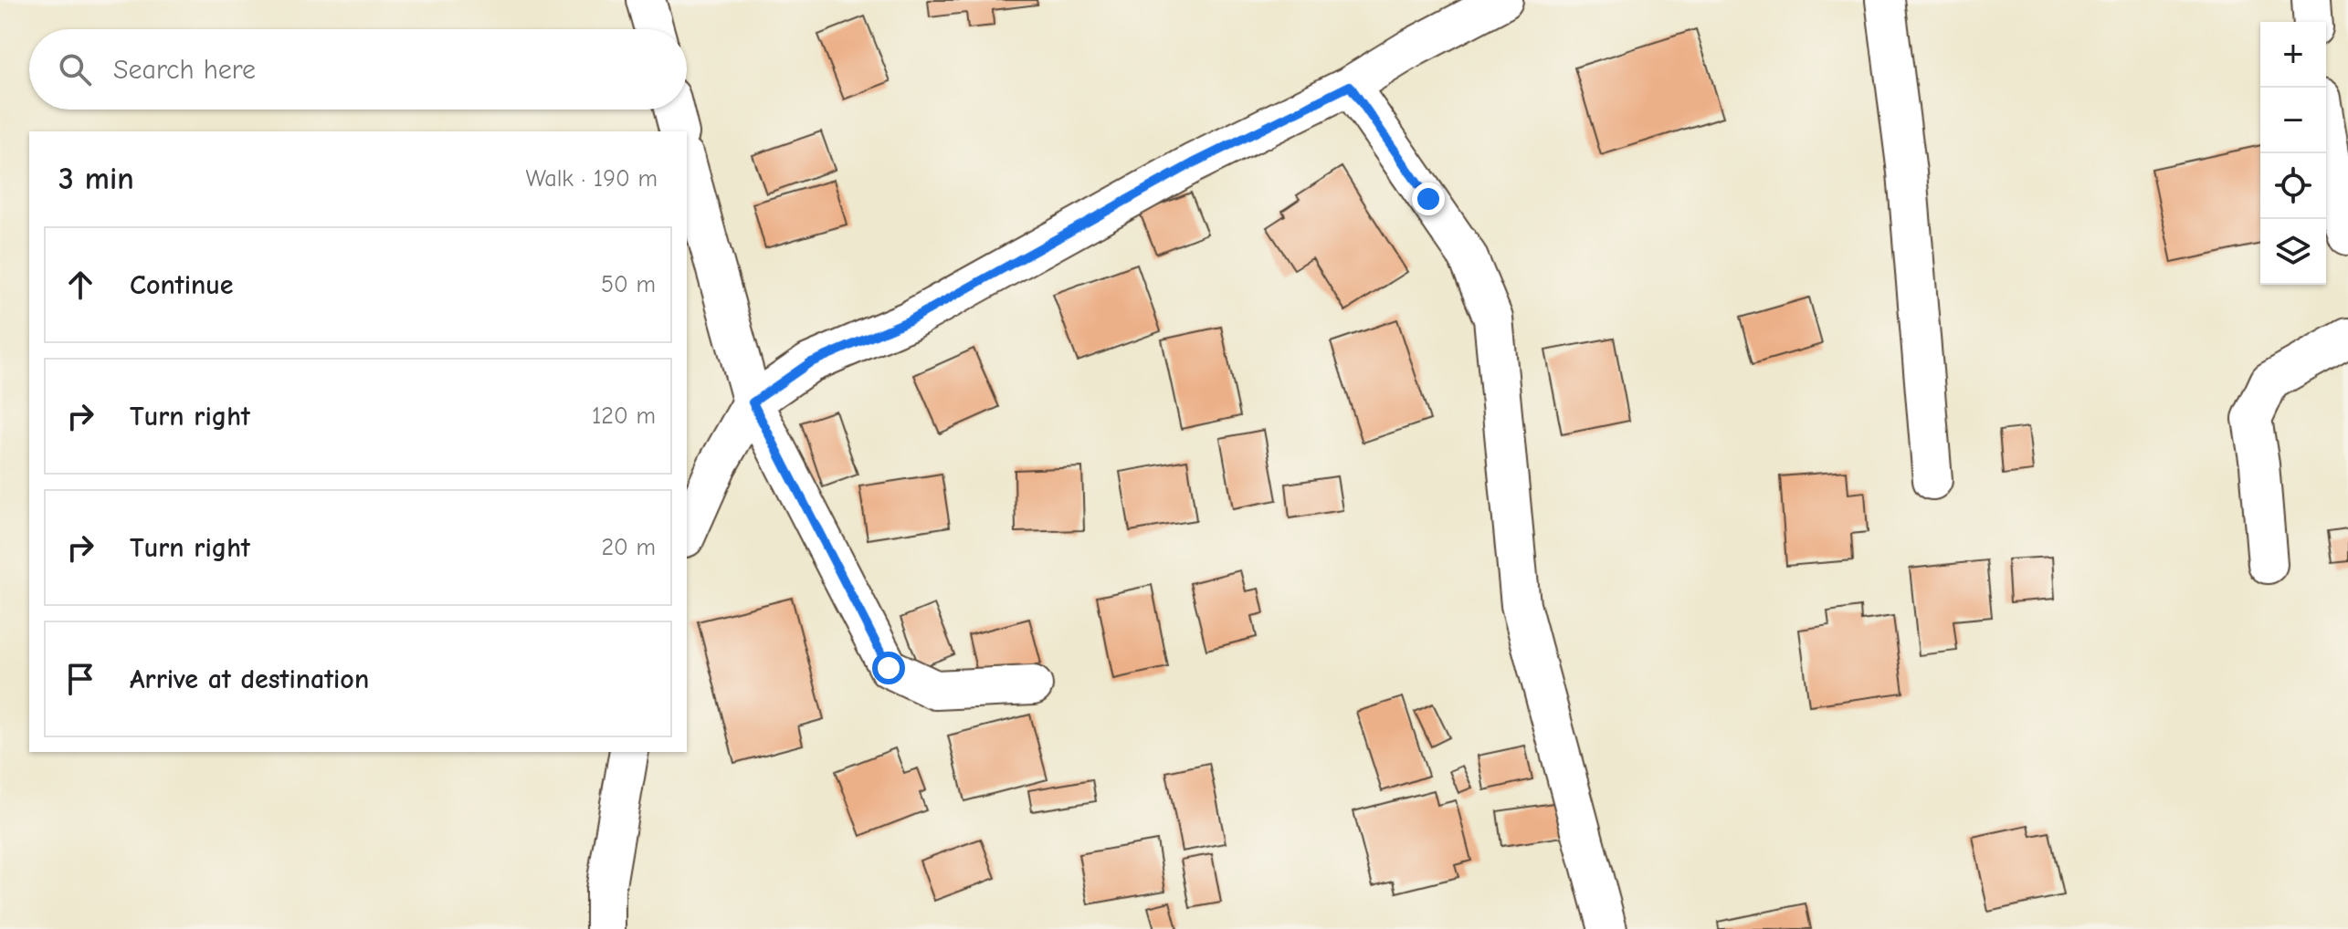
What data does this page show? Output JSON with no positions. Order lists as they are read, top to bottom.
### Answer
{
  "page": {
    "map_buttons": ["+", "−"],
    "search": "Search here",
    "heading": ["3 min", "Walk · 190 m"],
    "list": [
      ["Continue", "50 m"],
      ["Turn right", "120 m"],
      ["Turn right", "20 m"],
      "Arrive at destination"
    ]
  }
}
